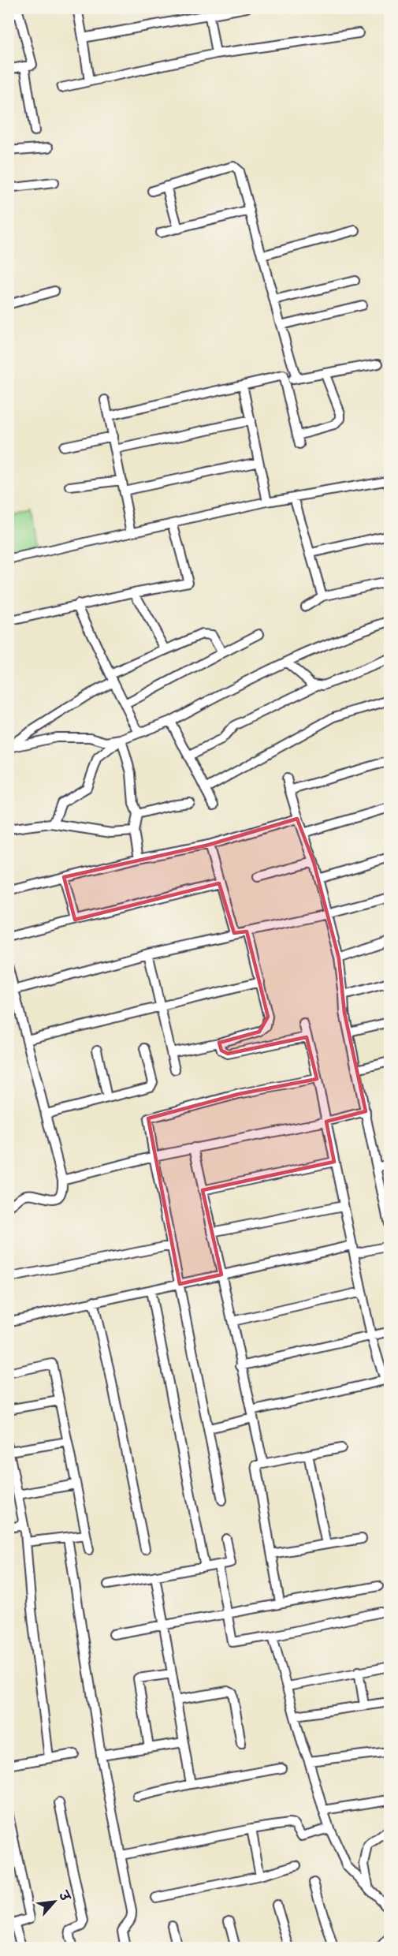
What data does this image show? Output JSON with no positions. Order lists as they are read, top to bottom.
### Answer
{
  "north": "top right"
}
